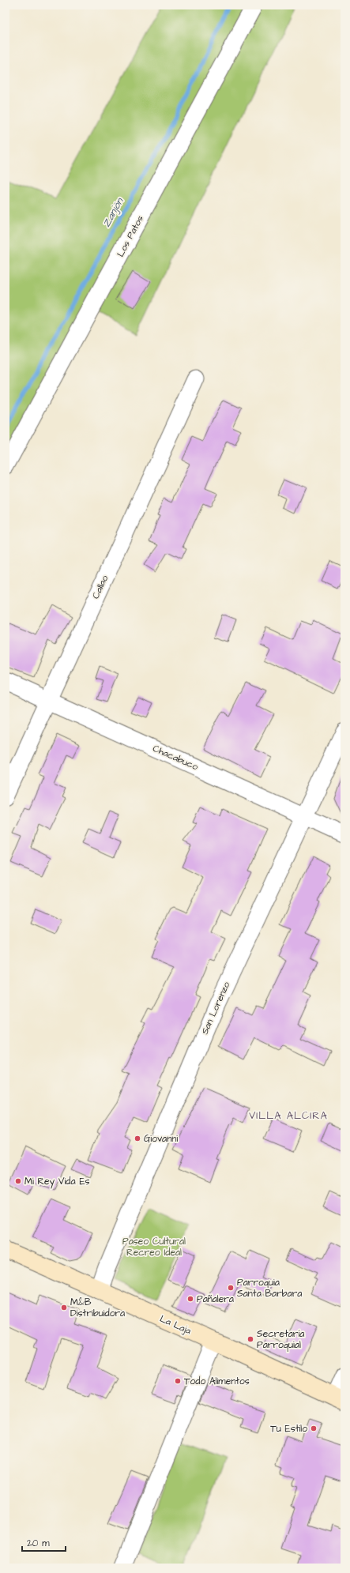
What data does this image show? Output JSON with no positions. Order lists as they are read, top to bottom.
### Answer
{
  "streets": {
    "main road": ["La Laja"],
    "street": [
      "Los Patos",
      "Callao",
      "Chacabuco",
      "San Lorenzo"
    ]
  },
  "crossings": [
    ["Callao", "Chacabuco"],
    ["Chacabuco", "San Lorenzo"],
    ["San Lorenzo", "La Laja"]
  ],
  "districts": ["VILLA ALCIRA"],
  "water": ["Zanjón"],
  "parks": ["Paseo Cultural Recreo Ideal"],
  "places": [
    "Giovanni",
    "Mi Rey Vida Es",
    "Parroquia Santa Barbara",
    "Pañalera",
    "M&B Distribuidora",
    "Secretaría Parroquial",
    "Todo Alimentos",
    "Tu Estilo"
  ],
  "scale_bar": "20 m"
}
